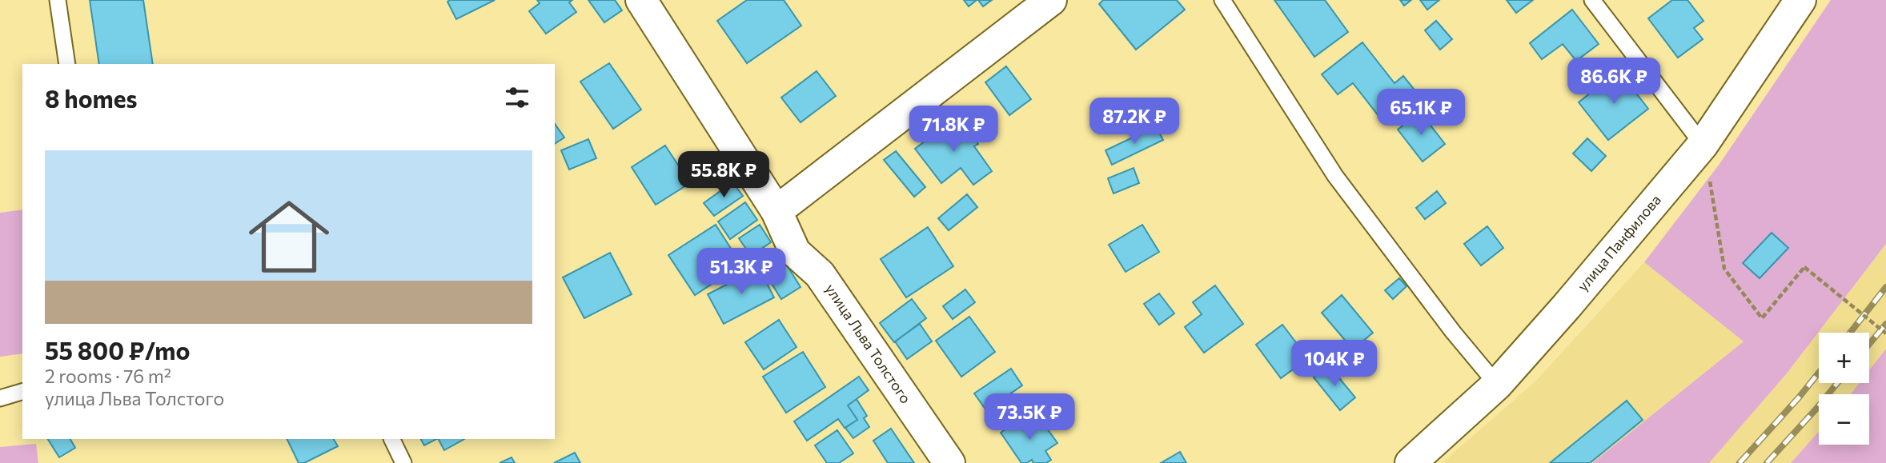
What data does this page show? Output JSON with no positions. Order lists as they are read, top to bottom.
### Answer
{
  "streets": {
    "street": ["улица Панфилова", "улица Льва Толстого"]
  },
  "page": {
    "price": [
      "86.6K ₽",
      "65.1K ₽",
      "87.2K ₽",
      "71.8K ₽",
      "55.8K ₽",
      "51.3K ₽",
      "104K ₽",
      "73.5K ₽"
    ],
    "heading": "8 homes",
    "list": [
      {
        "name": "55 800 ₽/mo",
        "note": "2 rooms · 76 m² · улица Льва Толстого"
      }
    ],
    "map_buttons": ["+", "−"]
  }
}
